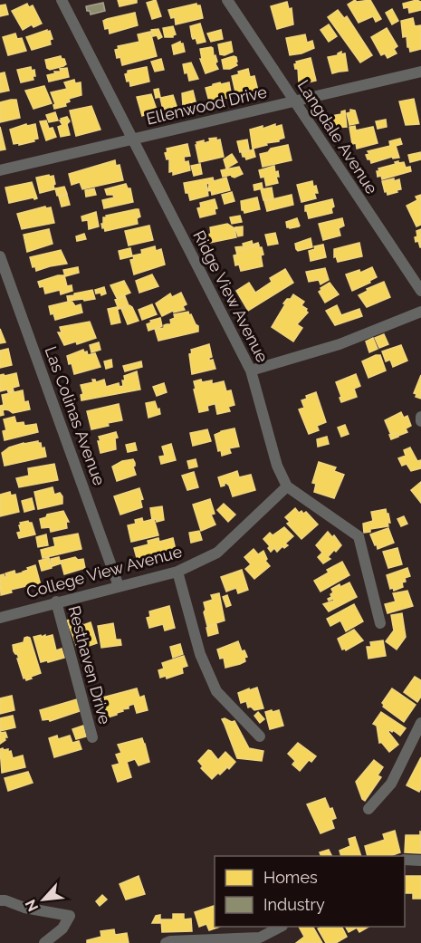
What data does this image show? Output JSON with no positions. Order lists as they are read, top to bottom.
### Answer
{
  "streets": {
    "street": [
      "Ellenwood Drive",
      "Langdale Avenue",
      "Ridge View Avenue",
      "Las Colinas Avenue",
      "College View Avenue",
      "Resthaven Drive"
    ]
  },
  "crossings": [
    ["Ellenwood Drive", "Langdale Avenue"],
    ["Ellenwood Drive", "Ridge View Avenue"],
    ["Ridge View Avenue", "College View Avenue"],
    ["Las Colinas Avenue", "College View Avenue"],
    ["College View Avenue", "Resthaven Drive"]
  ],
  "legend": ["Homes", "Industry"],
  "north": "bottom left"
}
